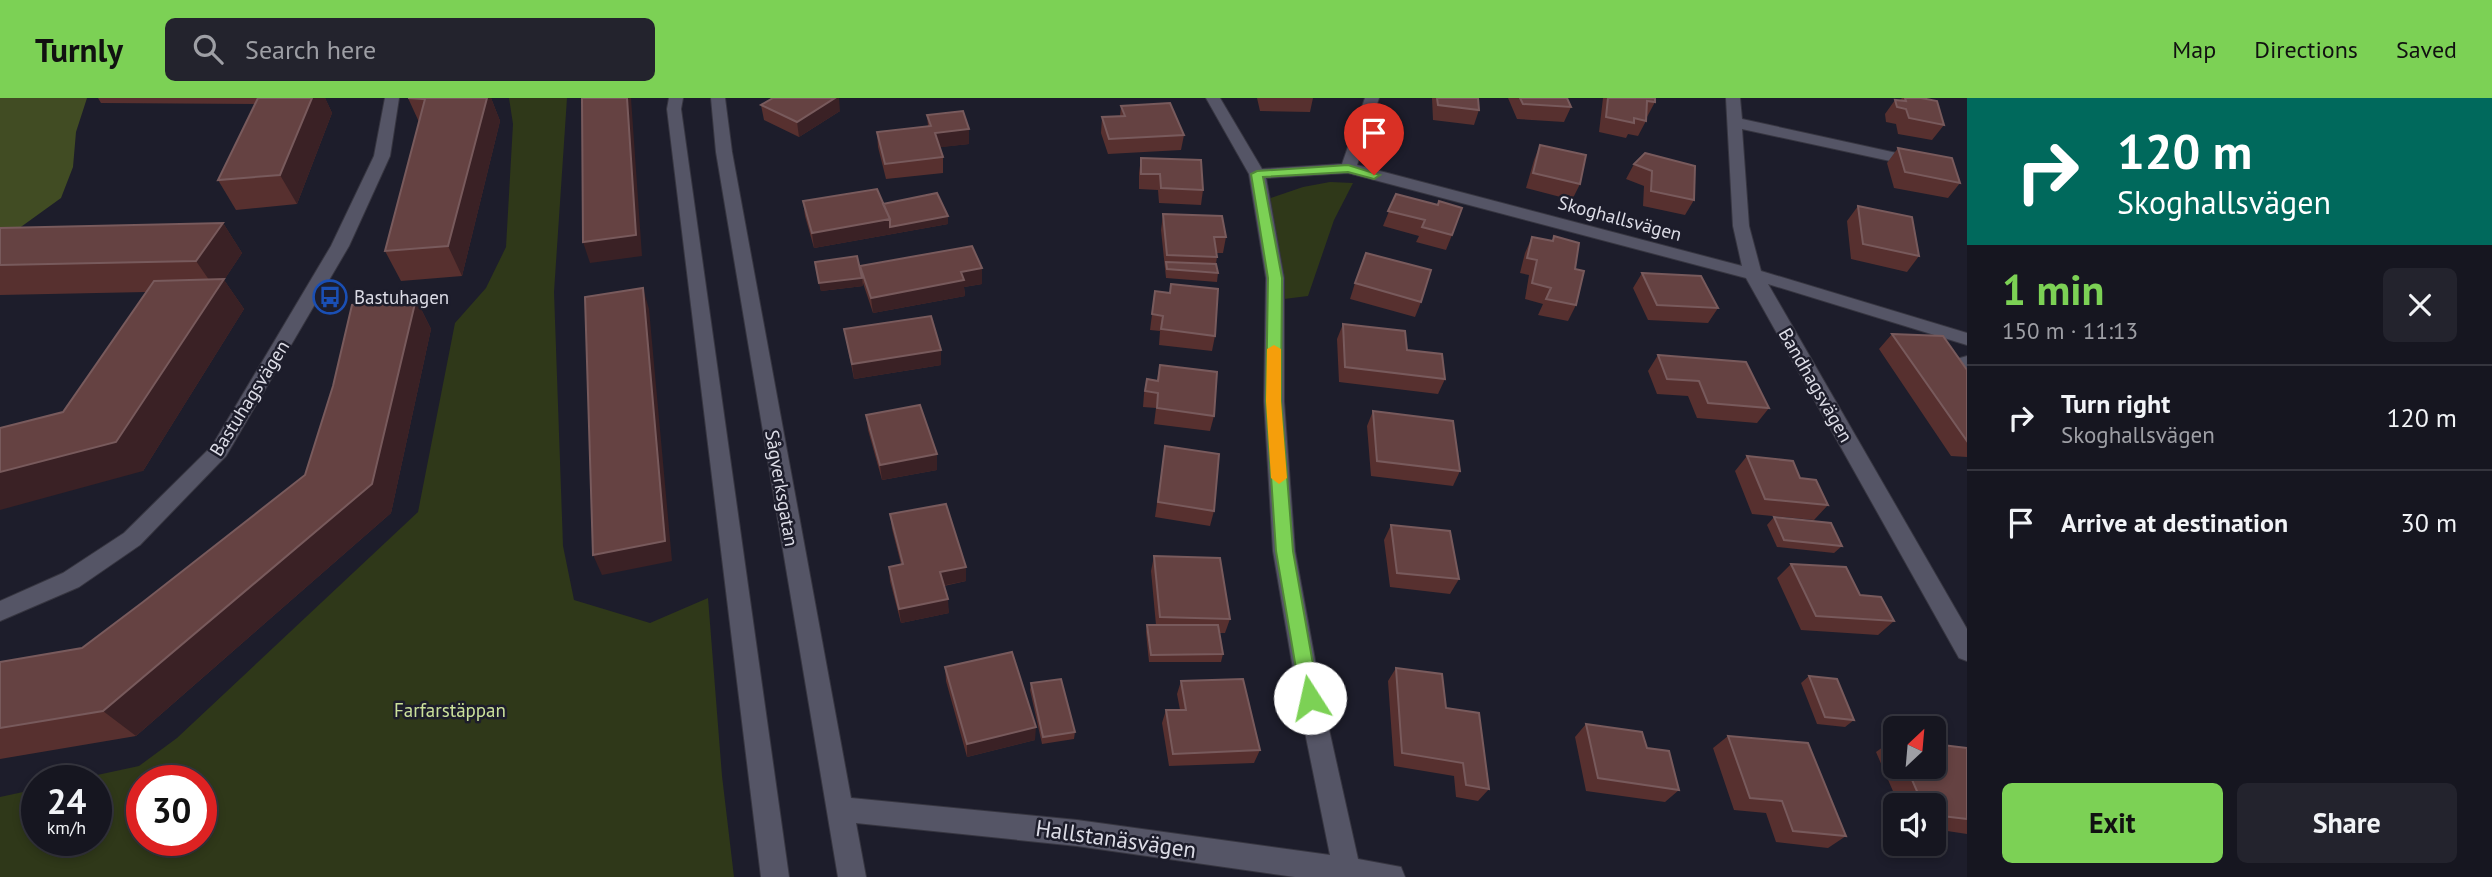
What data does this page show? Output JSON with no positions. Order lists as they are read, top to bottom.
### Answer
{
  "streets": {
    "street": [
      "Skoghallsvägen",
      "Bandhagsvägen",
      "Bastuhagsvägen",
      "Sågverksgatan",
      "Hallstanäsvägen"
    ]
  },
  "crossings": [
    ["Skoghallsvägen", "Bandhagsvägen"],
    ["Sågverksgatan", "Hallstanäsvägen"]
  ],
  "parks": ["Farfarstäppan"],
  "places": {
    "bus stop": ["Bastuhagen"]
  },
  "north": "top right",
  "page": {
    "header": "Turnly",
    "search": "Search here",
    "nav": ["Map", "Directions", "Saved"],
    "turn": ["120 m", "Skoghallsvägen"],
    "heading": ["1 min", "150 m · 11:13"],
    "list": [
      {
        "name": "Turn right",
        "note": "Skoghallsvägen",
        "value": "120 m"
      },
      {
        "name": "Arrive at destination",
        "value": "30 m"
      }
    ],
    "speed": "24 km/h",
    "limit": "30",
    "buttons": ["Exit", "Share"]
  }
}
